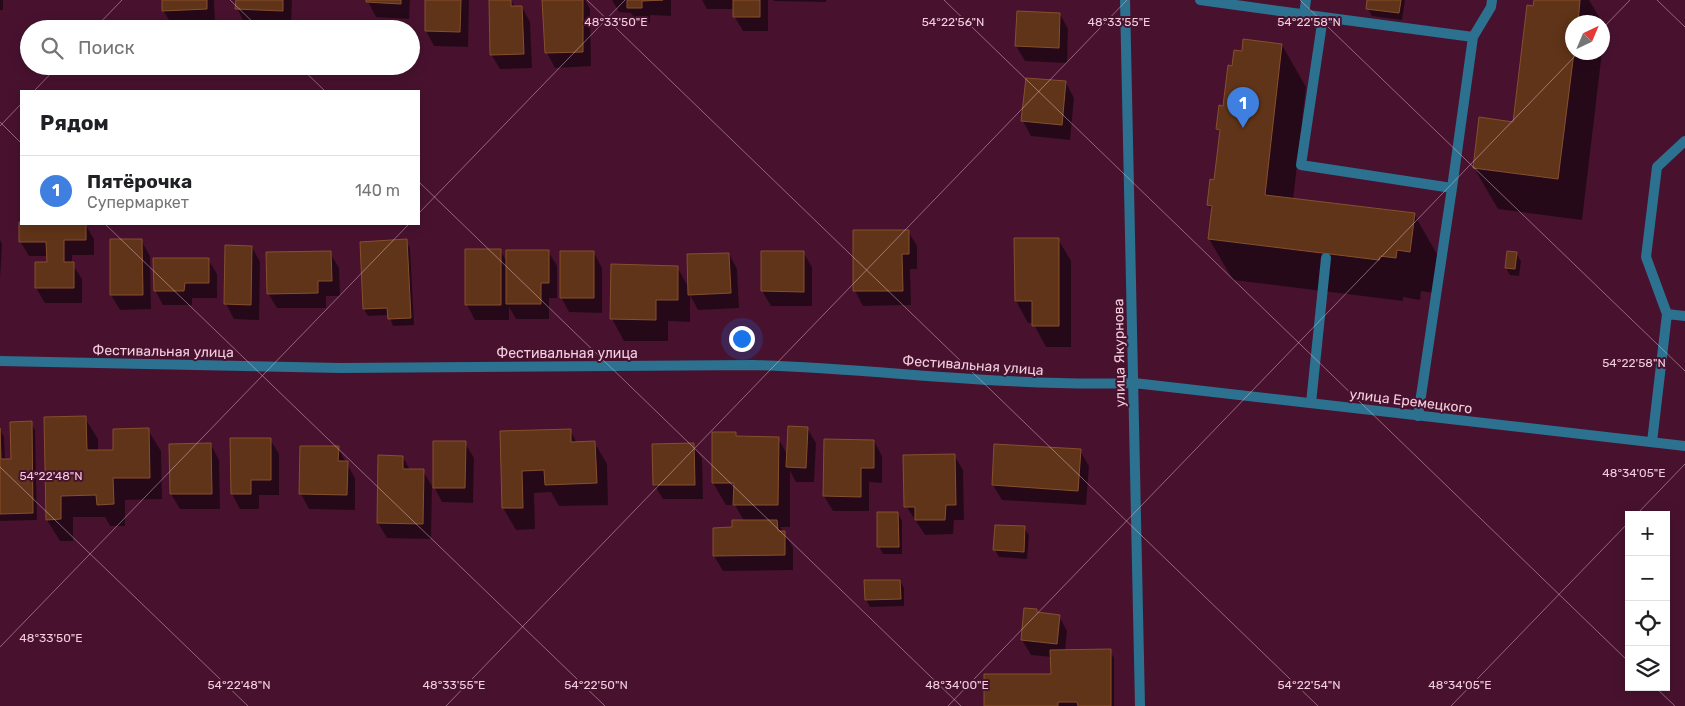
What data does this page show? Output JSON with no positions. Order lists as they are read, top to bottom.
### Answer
{
  "streets": {
    "street": ["Фестивальная улица", "улица Якурнова", "улица Еремецкого"]
  },
  "crossings": [
    ["Фестивальная улица", "улица Якурнова"],
    ["Фестивальная улица", "улица Еремецкого"],
    ["улица Якурнова", "улица Еремецкого"]
  ],
  "north": "top right",
  "page": {
    "search": "Поиск",
    "pins": "1",
    "heading": "Рядом",
    "list": [
      {
        "mark": "1",
        "name": "Пятёрочка",
        "note": "Супермаркет",
        "value": "140 m"
      }
    ],
    "map_buttons": ["+", "−"]
  },
  "coordinates": [
    "54°22'56\"N",
    "54°22'58\"N",
    "48°33'50\"E",
    "48°33'55\"E",
    "48°34'05\"E",
    "54°22'48\"N",
    "48°34'00\"E",
    "54°22'50\"N",
    "54°22'54\"N"
  ]
}
